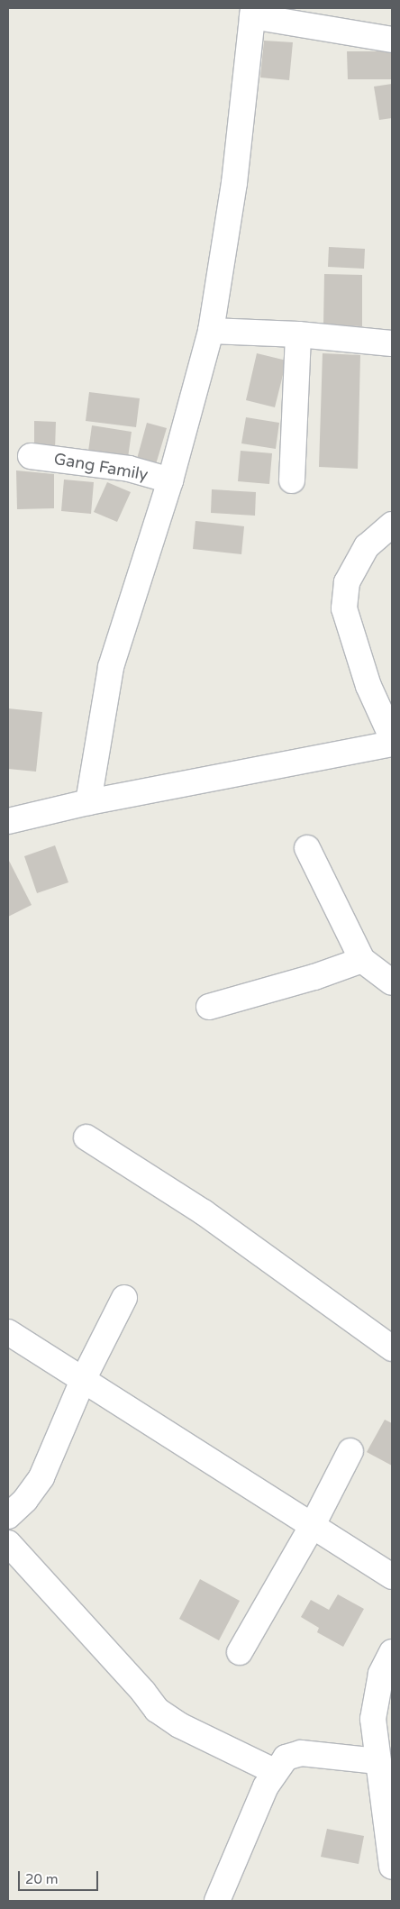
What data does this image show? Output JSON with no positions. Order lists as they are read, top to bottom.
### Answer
{
  "streets": {
    "street": ["Gang Family"]
  },
  "scale_bar": "20 m"
}
